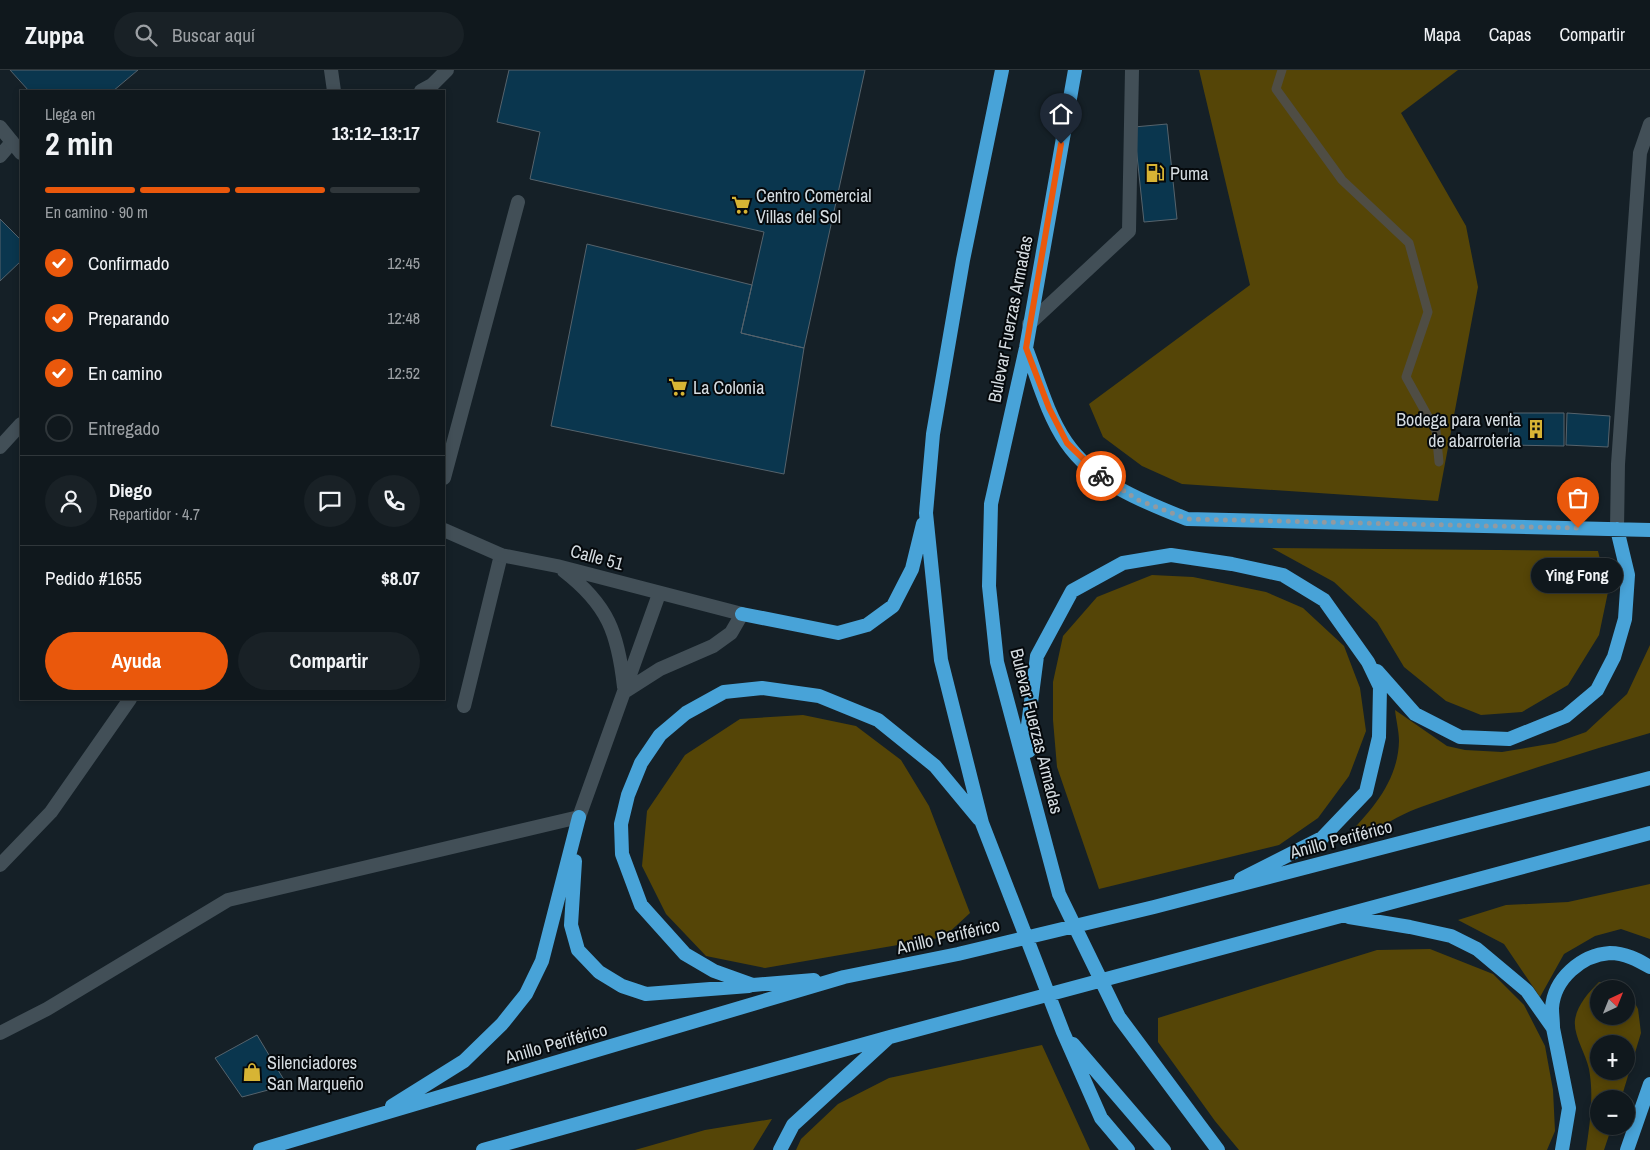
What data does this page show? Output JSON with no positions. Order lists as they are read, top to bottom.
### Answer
{
  "streets": {
    "highway": ["Bulevar Fuerzas Armadas", "Anillo Periférico"],
    "street": ["Calle 51"]
  },
  "places": {
    "fuel station": ["Puma"],
    "supermarket": ["Centro Comercial Villas del Sol", "La Colonia"],
    "building": ["Bodega para venta de abarroteria"],
    "other": ["Ying Fong"],
    "shop": ["Silenciadores San Marqueño"]
  },
  "north": "top right",
  "page": {
    "header": "Zuppa",
    "search": "Buscar aquí",
    "nav": ["Mapa", "Capas", "Compartir"],
    "heading": ["2 min", "Llega en", "13:12–13:17"],
    "panel": [
      "Diego",
      "Repartidor · 4.7",
      "Pedido #1655",
      "$8.07"
    ],
    "bar": "En camino · 90 m",
    "list": [
      ["Confirmado", "12:45"],
      ["Preparando", "12:48"],
      ["En camino", "12:52"],
      "Entregado"
    ],
    "bubble": "Ying Fong",
    "buttons": ["Ayuda", "Compartir"],
    "map_buttons": ["+", "−"]
  }
}
